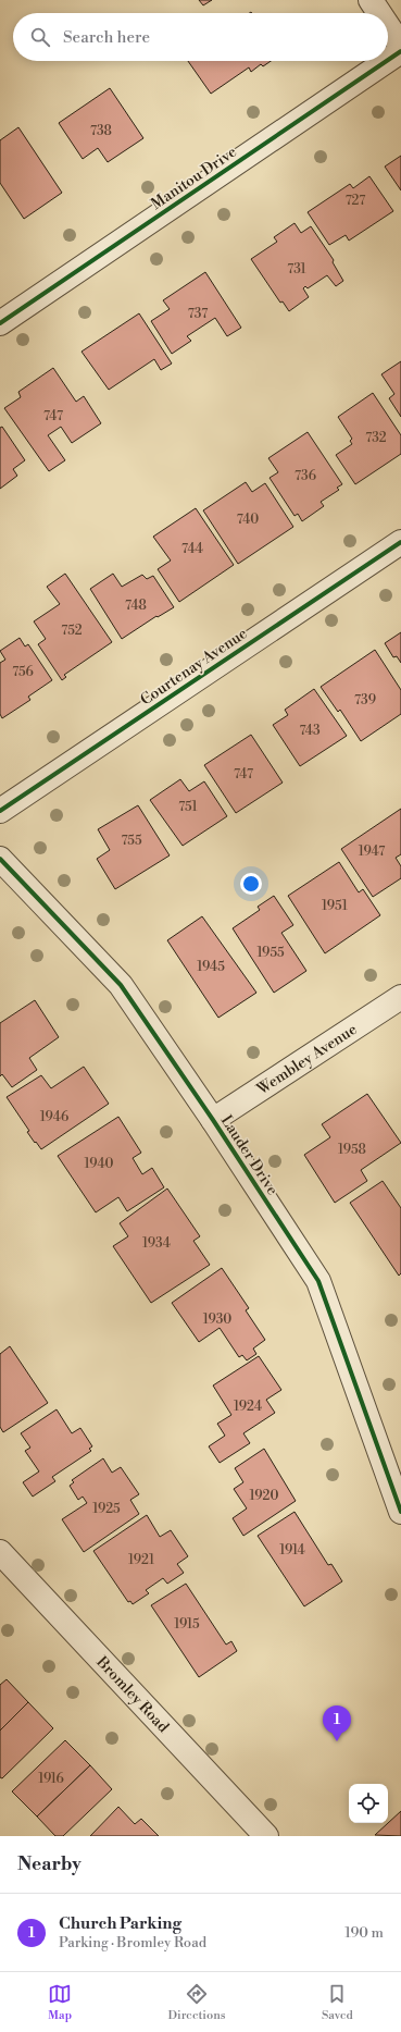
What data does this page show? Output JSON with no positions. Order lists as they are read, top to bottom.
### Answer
{
  "streets": {
    "street": [
      "Manitou Drive",
      "Courtenay Avenue",
      "Wembley Avenue",
      "Lauder Drive",
      "Bromley Road"
    ]
  },
  "crossings": [
    ["Wembley Avenue", "Lauder Drive"]
  ],
  "house_numbers": [
    "738",
    "727",
    "731",
    "737",
    "747",
    "732",
    "736",
    "740",
    "744",
    "748",
    "752",
    "756",
    "739",
    "743",
    "747",
    "751",
    "755",
    "1947",
    "1951",
    "1955",
    "1945",
    "1946",
    "1958",
    "1940",
    "1934",
    "1930",
    "1924",
    "1920",
    "1925",
    "1914",
    "1921",
    "1915",
    "1916"
  ],
  "page": {
    "search": "Search here",
    "pins": "1",
    "heading": "Nearby",
    "list": [
      {
        "mark": "1",
        "name": "Church Parking",
        "note": "Parking · Bromley Road",
        "value": "190 m"
      }
    ],
    "nav": ["Map", "Directions", "Saved"]
  }
}
